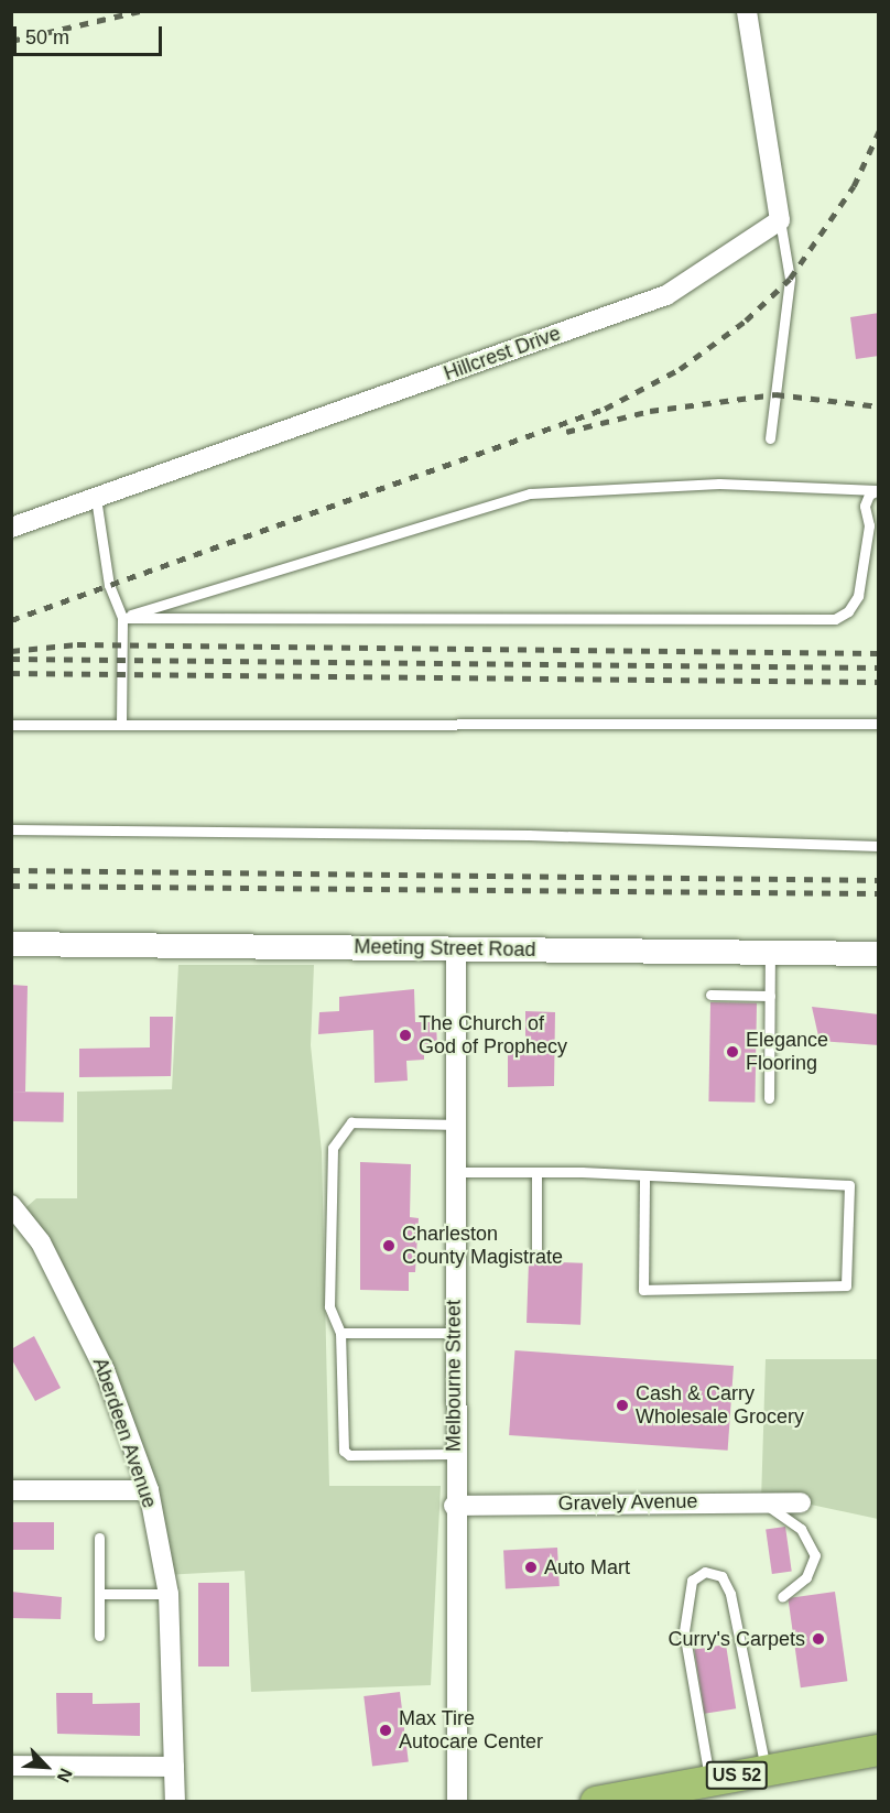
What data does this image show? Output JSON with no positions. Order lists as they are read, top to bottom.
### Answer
{
  "streets": {
    "main road": ["US 52"],
    "street": [
      "Hillcrest Drive",
      "Meeting Street Road",
      "Melbourne Street",
      "Aberdeen Avenue",
      "Gravely Avenue"
    ]
  },
  "crossings": [
    ["Meeting Street Road", "Melbourne Street"],
    ["Melbourne Street", "Gravely Avenue"]
  ],
  "places": [
    "The Church of God of Prophecy",
    "Elegance Flooring",
    "Charleston County Magistrate",
    "Cash & Carry Wholesale Grocery",
    "Auto Mart",
    "Curry's Carpets",
    "Max Tire Autocare Center"
  ],
  "scale_bar": "50 m",
  "north": "bottom right"
}
